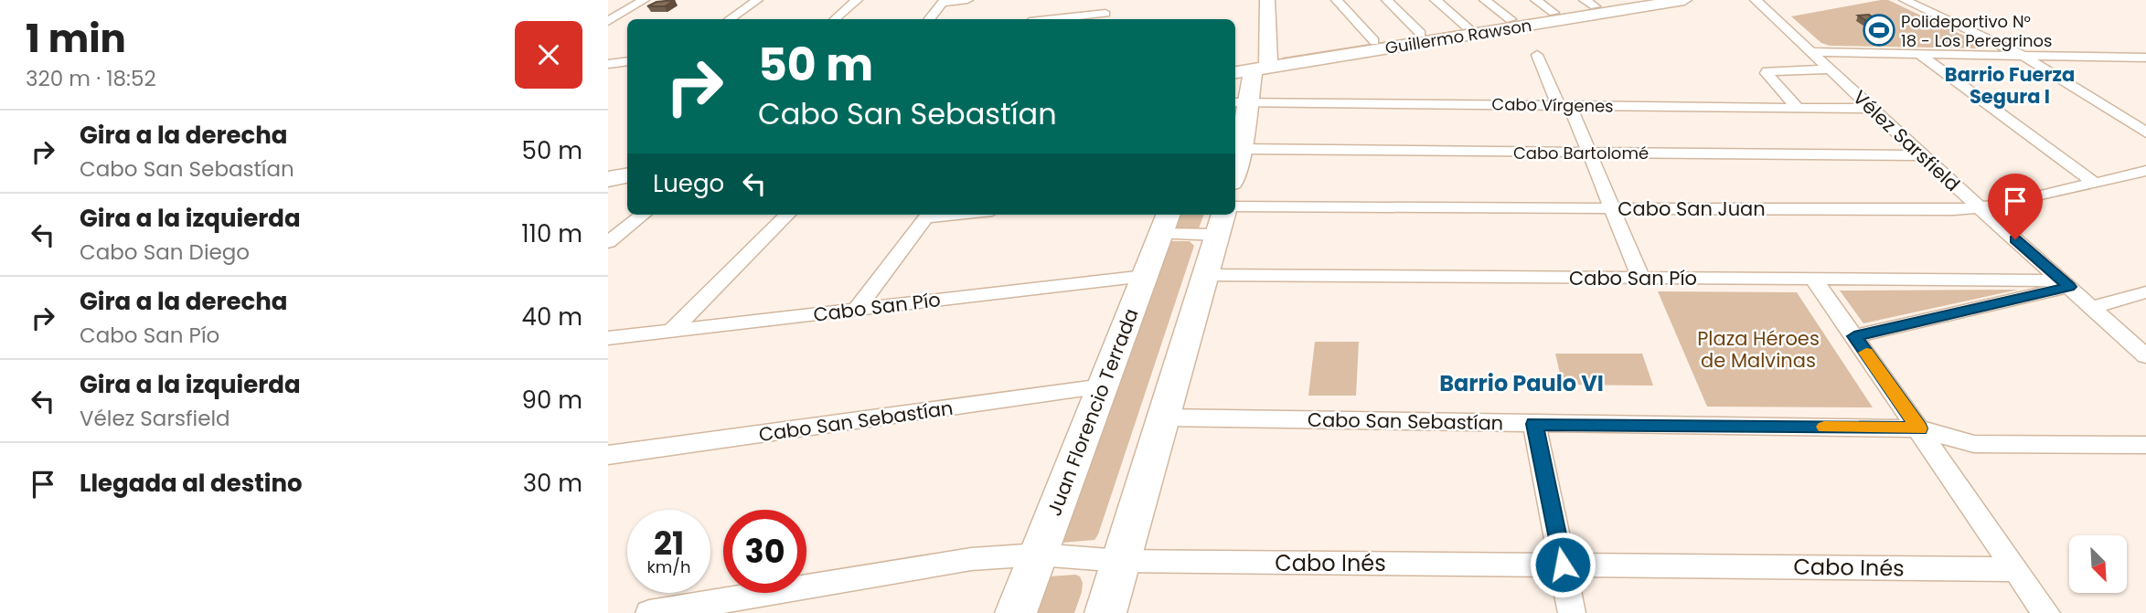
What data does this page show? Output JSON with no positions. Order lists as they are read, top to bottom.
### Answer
{
  "streets": {
    "main road": ["Guillermo Rawson", "Juan Florencio Terrada"],
    "street": [
      "Cabo Vírgenes",
      "Vélez Sarsfield",
      "Cabo Bartolomé",
      "Cabo San Juan",
      "Cabo San Pío",
      "Cabo San Sebastían",
      "Cabo Inés"
    ]
  },
  "crossings": [
    ["Cabo Vírgenes", "Vélez Sarsfield"],
    ["Vélez Sarsfield", "Cabo Bartolomé"],
    ["Vélez Sarsfield", "Cabo San Juan"],
    ["Vélez Sarsfield", "Cabo San Pío"],
    ["Cabo San Juan", "Juan Florencio Terrada"],
    ["Cabo San Pío", "Juan Florencio Terrada"],
    ["Juan Florencio Terrada", "Cabo San Sebastían"],
    ["Juan Florencio Terrada", "Cabo Inés"]
  ],
  "districts": ["Barrio Fuerza Segura I", "Barrio Paulo VI"],
  "parks": ["Plaza Héroes de Malvinas"],
  "places": {
    "sports": ["Polideportivo N° 18 - Los Peregrinos"]
  },
  "north": "bottom right",
  "page": {
    "heading": ["1 min", "320 m · 18:52"],
    "turn": ["50 m", "Cabo San Sebastían"],
    "list": [
      {
        "name": "Gira a la derecha",
        "note": "Cabo San Sebastían",
        "value": "50 m"
      },
      {
        "name": "Gira a la izquierda",
        "note": "Cabo San Diego",
        "value": "110 m"
      },
      {
        "name": "Gira a la derecha",
        "note": "Cabo San Pío",
        "value": "40 m"
      },
      {
        "name": "Gira a la izquierda",
        "note": "Vélez Sarsfield",
        "value": "90 m"
      },
      {
        "name": "Llegada al destino",
        "value": "30 m"
      }
    ],
    "then": "Luego",
    "speed": "21 km/h",
    "limit": "30"
  }
}
